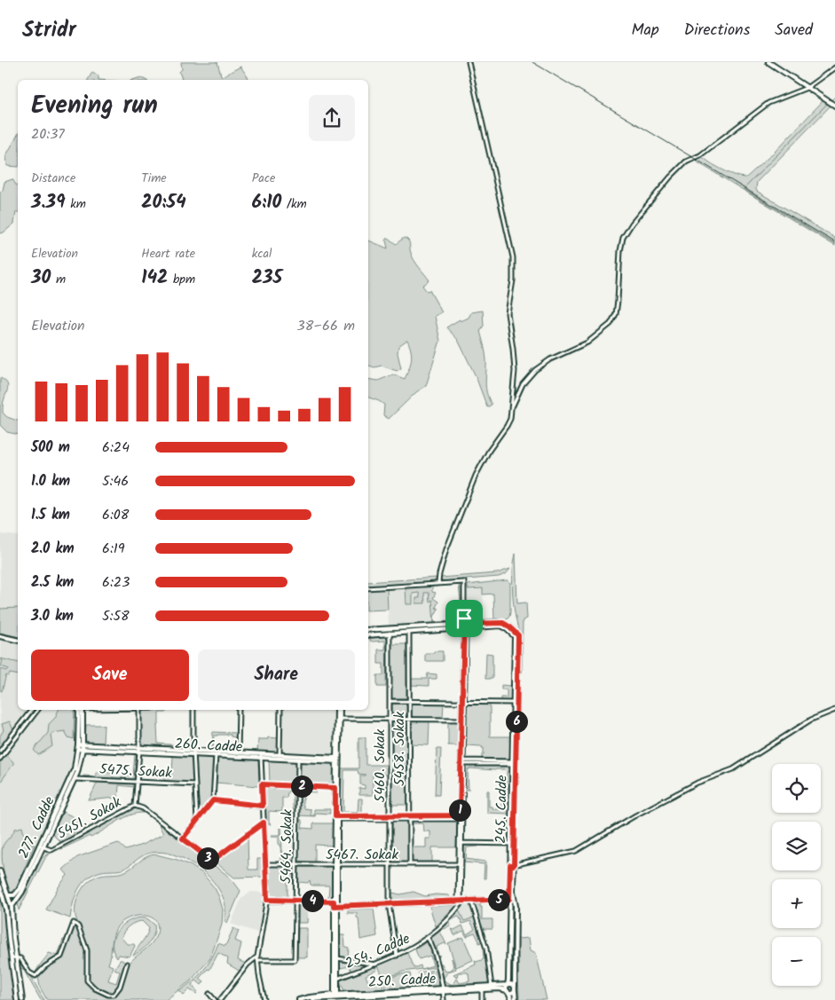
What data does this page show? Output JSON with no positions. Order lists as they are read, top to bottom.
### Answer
{
  "streets": {
    "street": [
      "260. Cadde",
      "5458. Sokak",
      "5460. Sokak",
      "5475. Sokak",
      "245. Cadde",
      "5451. Sokak",
      "277. Cadde",
      "5464. Sokak",
      "5467. Sokak",
      "254. Cadde",
      "250. Cadde"
    ]
  },
  "crossings": [
    ["260. Cadde", "277. Cadde"],
    ["260. Cadde", "5464. Sokak"],
    ["5458. Sokak", "5467. Sokak"],
    ["5460. Sokak", "5467. Sokak"],
    ["5460. Sokak", "254. Cadde"],
    ["5475. Sokak", "277. Cadde"],
    ["245. Cadde", "250. Cadde"],
    ["5451. Sokak", "277. Cadde"],
    ["5464. Sokak", "5467. Sokak"]
  ],
  "page": {
    "header": "Stridr",
    "nav": ["Map", "Directions", "Saved"],
    "heading": ["Evening run", "20:37"],
    "stats": [
      ["Distance", "3.39 km"],
      ["Time", "20:54"],
      ["Pace", "6:10 /km"],
      ["Elevation", "30 m"],
      ["Heart rate", "142 bpm"],
      ["kcal", "235"]
    ],
    "chart": ["Elevation", "38–66 m"],
    "list": [
      {
        "name": "500 m",
        "note": "6:24"
      },
      {
        "name": "1.0 km",
        "note": "5:46"
      },
      {
        "name": "1.5 km",
        "note": "6:08"
      },
      {
        "name": "2.0 km",
        "note": "6:19"
      },
      {
        "name": "2.5 km",
        "note": "6:23"
      },
      {
        "name": "3.0 km",
        "note": "5:58"
      }
    ],
    "buttons": ["Save", "Share"],
    "pins": [
      "6",
      "2",
      "1",
      "3",
      "5",
      "4"
    ],
    "map_buttons": ["+", "−"]
  }
}
